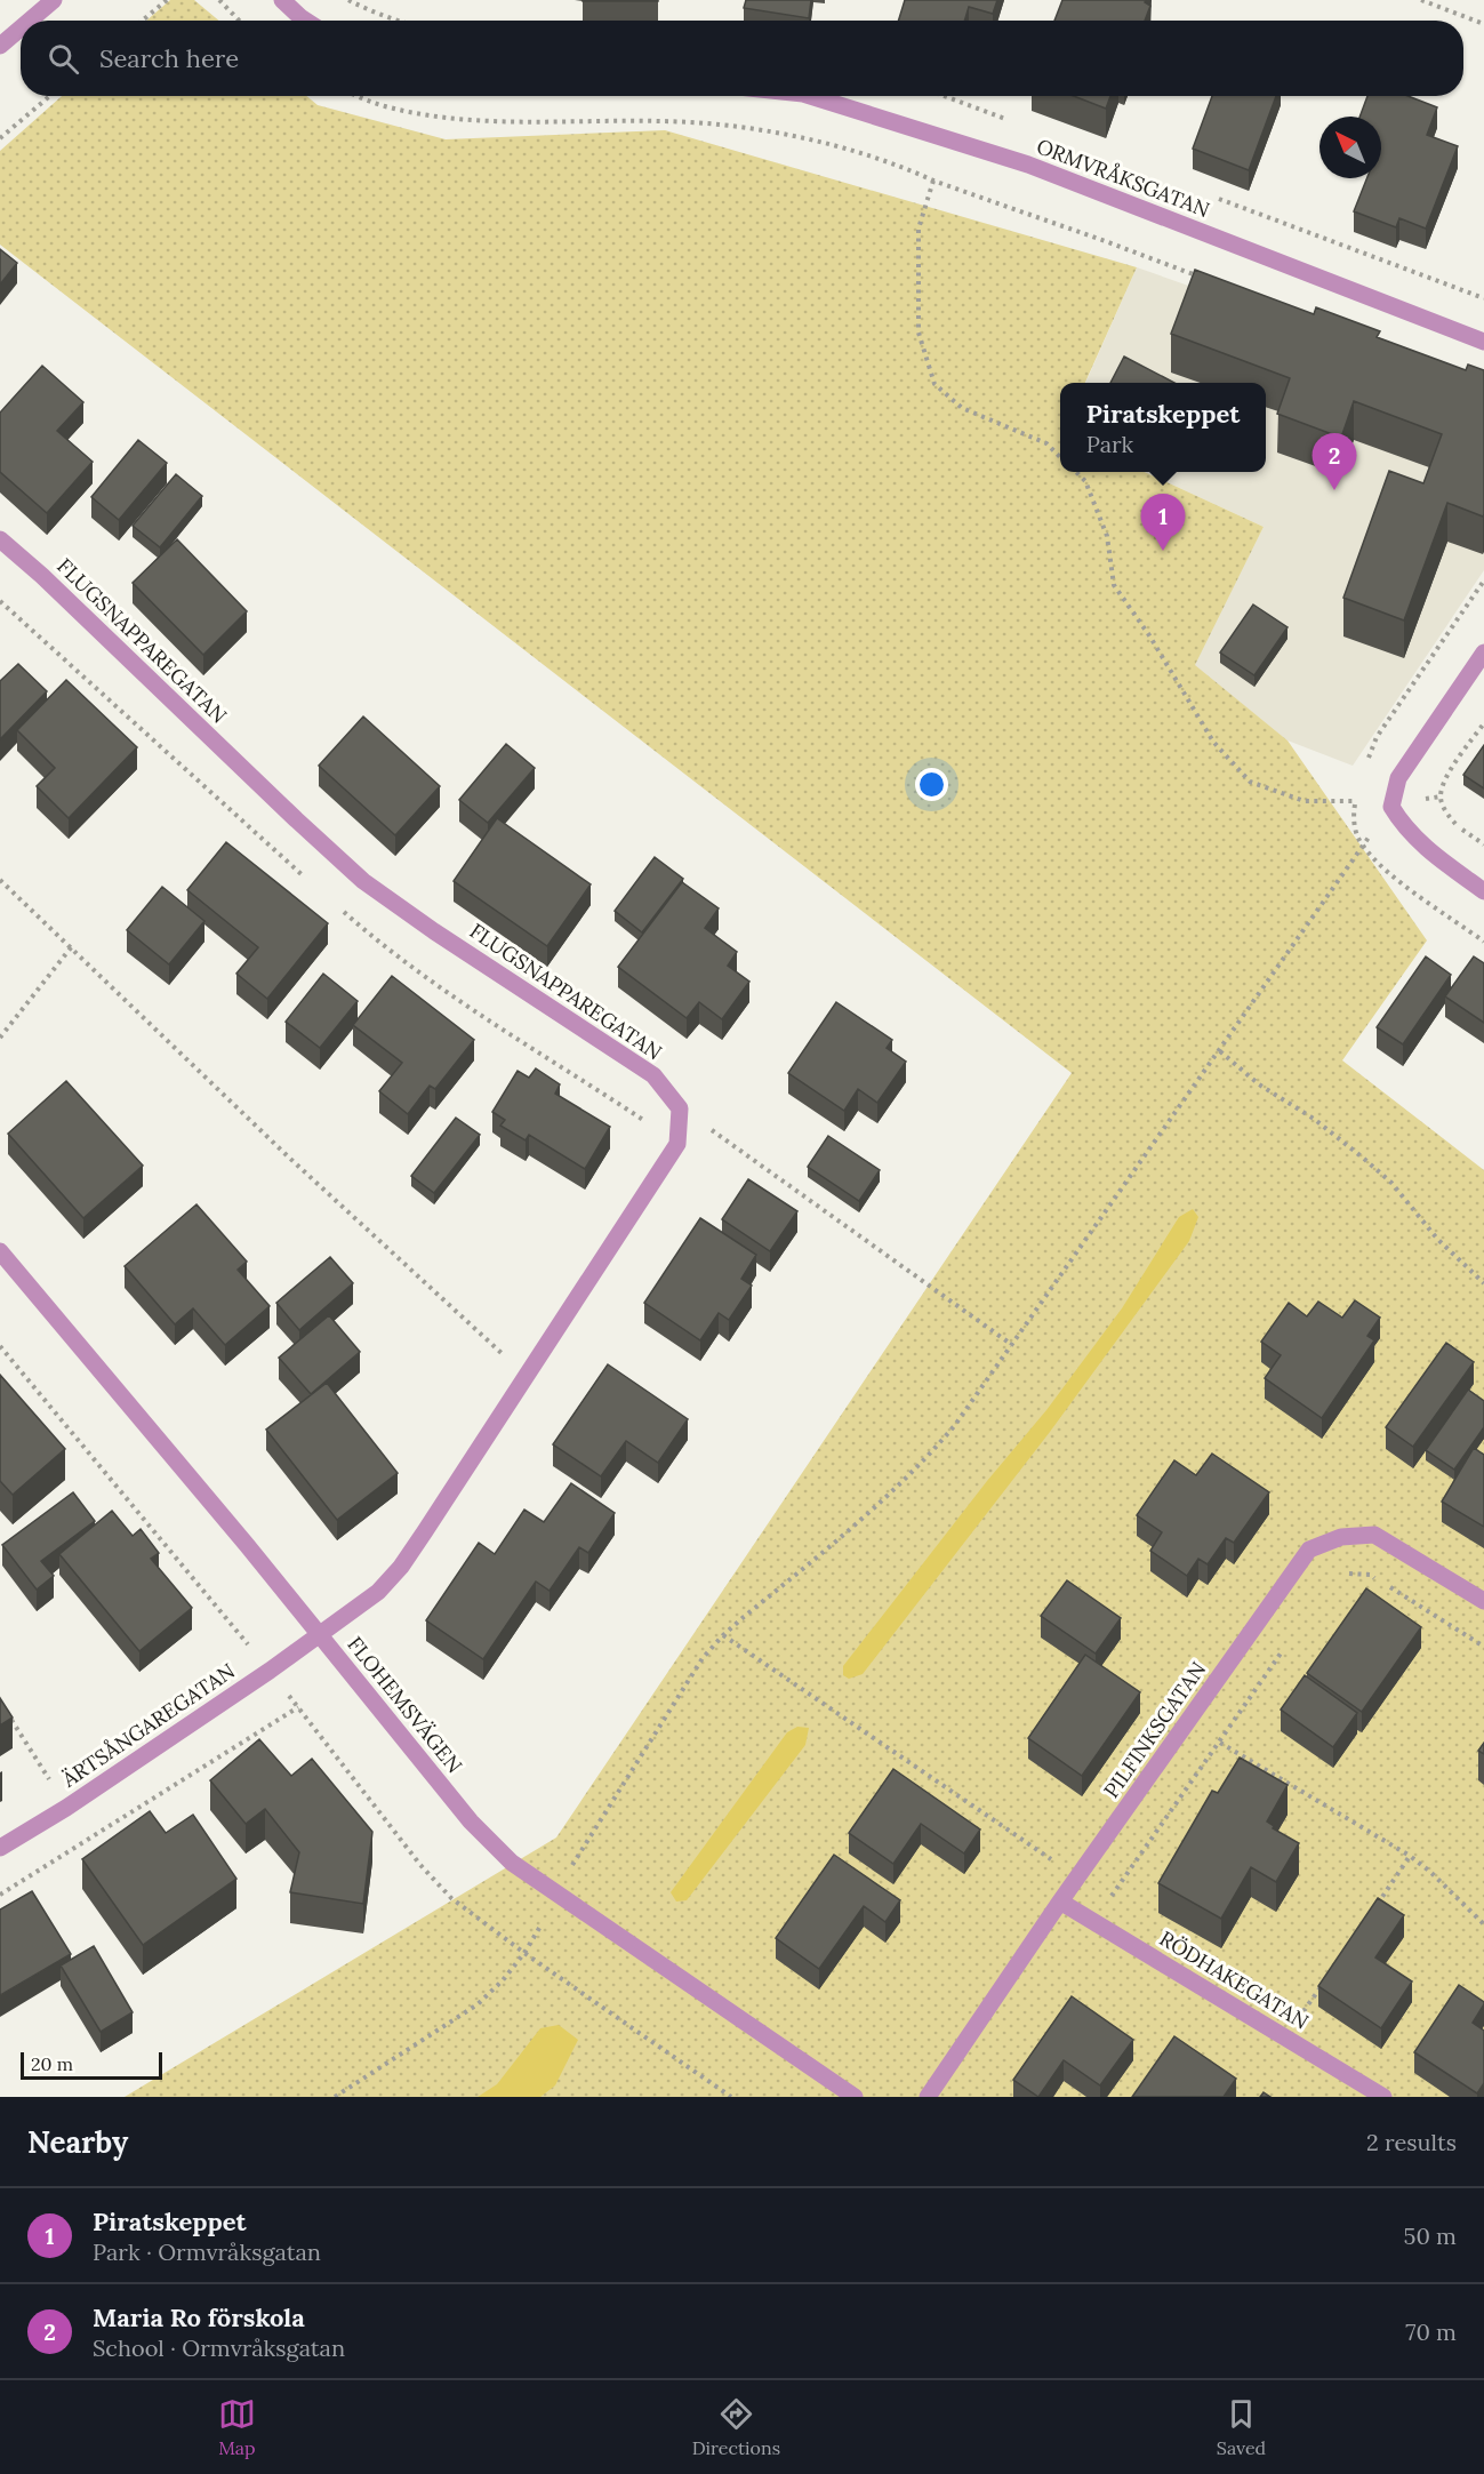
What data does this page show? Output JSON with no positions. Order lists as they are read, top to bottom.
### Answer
{
  "streets": {
    "street": [
      "ORMVRÅKSGATAN",
      "FLUGSNAPPAREGATAN",
      "FLOHEMSVÄGEN",
      "ÄRTSÅNGAREGATAN",
      "PILFINKSGATAN",
      "RÖDHAKEGATAN"
    ]
  },
  "crossings": [
    ["FLOHEMSVÄGEN", "ÄRTSÅNGAREGATAN"],
    ["PILFINKSGATAN", "RÖDHAKEGATAN"]
  ],
  "scale_bar": "20 m",
  "north": "top left",
  "page": {
    "search": "Search here",
    "popup": ["Piratskeppet", "Park"],
    "pins": ["2", "1"],
    "scale": "20 m",
    "heading": ["Nearby", "2 results"],
    "list": [
      {
        "mark": "1",
        "name": "Piratskeppet",
        "note": "Park · Ormvråksgatan",
        "value": "50 m"
      },
      {
        "mark": "2",
        "name": "Maria Ro förskola",
        "note": "School · Ormvråksgatan",
        "value": "70 m"
      }
    ],
    "nav": ["Map", "Directions", "Saved"]
  }
}
